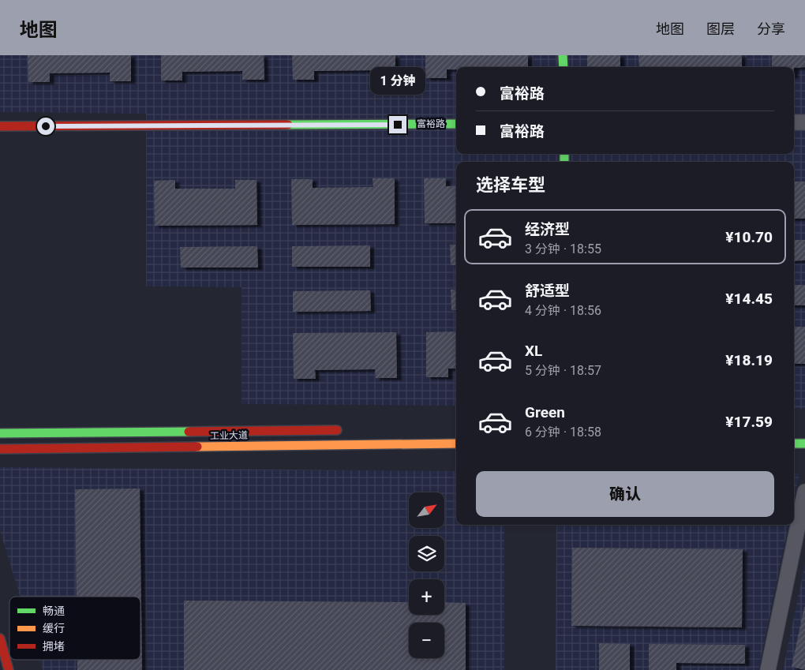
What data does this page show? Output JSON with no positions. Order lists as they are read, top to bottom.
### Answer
{
  "streets": {
    "street": ["富裕路", "工业大道"]
  },
  "legend": ["畅通", "缓行", "拥堵"],
  "north": "top right",
  "page": {
    "header": "地图",
    "nav": ["地图", "图层", "分享"],
    "bubble": "1 分钟",
    "banner": ["富裕路", "富裕路"],
    "heading": "选择车型",
    "list": [
      {
        "name": "经济型",
        "note": "3 分钟 · 18:55",
        "value": "¥10.70"
      },
      {
        "name": "舒适型",
        "note": "4 分钟 · 18:56",
        "value": "¥14.45"
      },
      {
        "name": "XL",
        "note": "5 分钟 · 18:57",
        "value": "¥18.19"
      },
      {
        "name": "Green",
        "note": "6 分钟 · 18:58",
        "value": "¥17.59"
      }
    ],
    "buttons": "确认",
    "map_buttons": ["+", "−"]
  }
}
